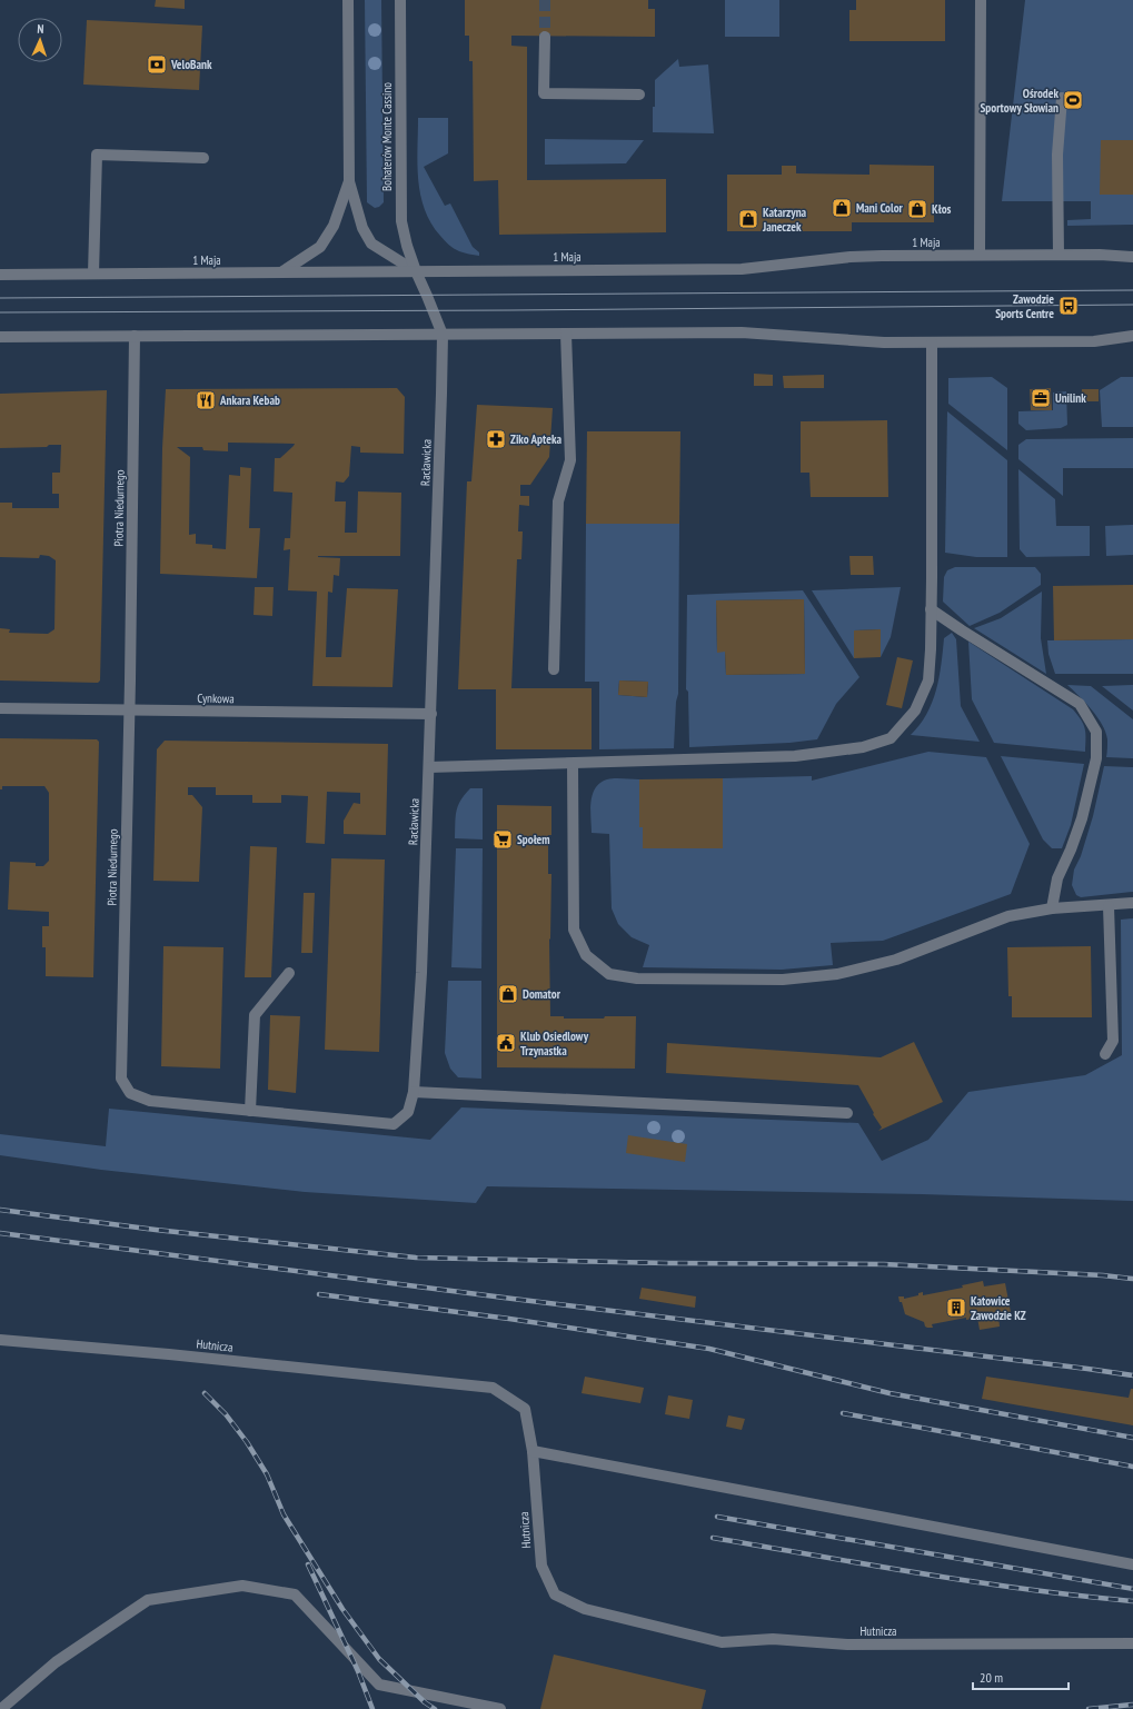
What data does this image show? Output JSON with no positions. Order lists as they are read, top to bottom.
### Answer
{
  "streets": {
    "street": [
      "Bohaterów Monte Cassino",
      "1 Maja",
      "Racławicka",
      "Piotra Niedurnego",
      "Cynkowa",
      "Hutnicza"
    ]
  },
  "crossings": [
    ["Bohaterów Monte Cassino", "1 Maja"],
    ["Bohaterów Monte Cassino", "Racławicka"],
    ["Racławicka", "Piotra Niedurnego"],
    ["Racławicka", "Cynkowa"],
    ["Piotra Niedurnego", "Cynkowa"]
  ],
  "places": {
    "bank": ["VeloBank"],
    "sports": ["Ośrodek Sportowy Słowian"],
    "shop": [
      "Mani Color",
      "Kłos",
      "Katarzyna Janeczek",
      "Domator"
    ],
    "bus stop": ["Zawodzie Sports Centre"],
    "office": ["Unilink"],
    "restaurant": ["Ankara Kebab"],
    "pharmacy": ["Ziko Apteka"],
    "supermarket": ["Społem"],
    "public building": ["Klub Osiedlowy Trzynastka"],
    "building": ["Katowice Zawodzie KZ"]
  },
  "scale_bar": "20 m",
  "north": "top"
}
